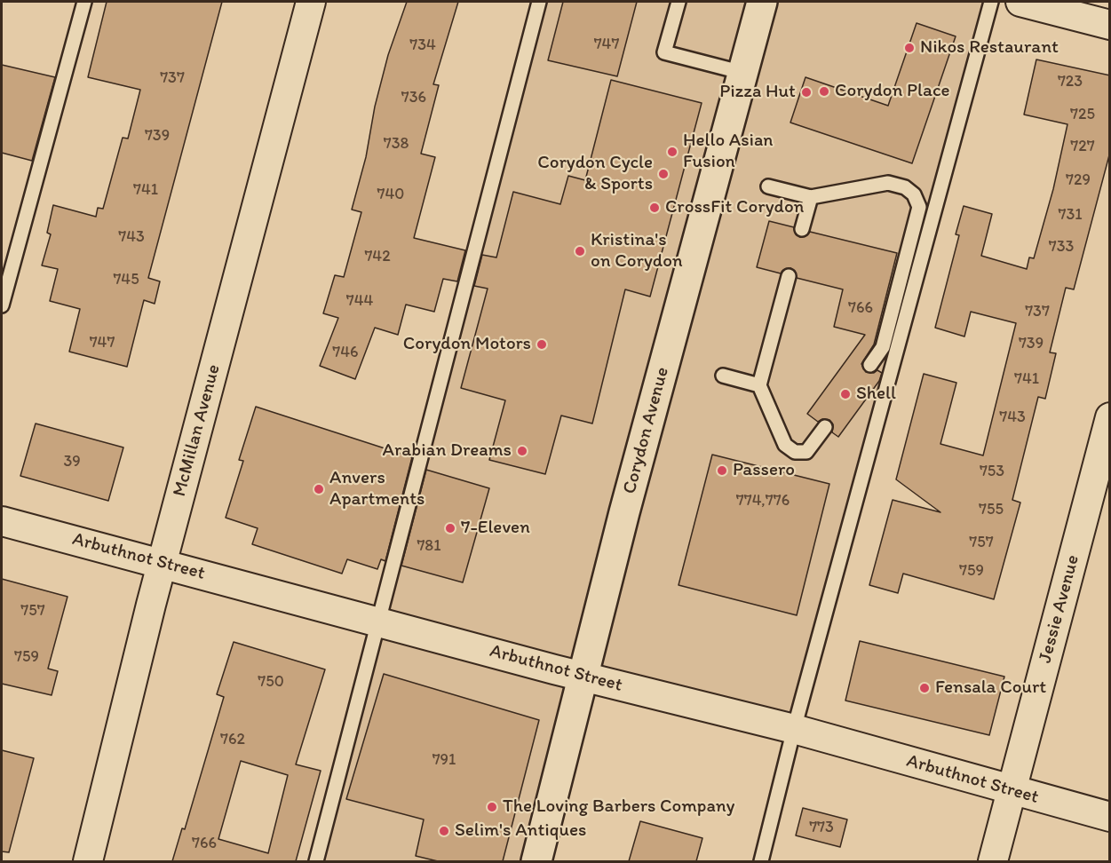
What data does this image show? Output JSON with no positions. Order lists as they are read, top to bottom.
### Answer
{
  "streets": {
    "main road": ["Corydon Avenue"],
    "street": ["McMillan Avenue", "Arbuthnot Street", "Jessie Avenue"]
  },
  "crossings": [
    ["McMillan Avenue", "Arbuthnot Street"],
    ["Corydon Avenue", "Arbuthnot Street"],
    ["Arbuthnot Street", "Jessie Avenue"]
  ],
  "places": [
    "Nikos Restaurant",
    "Corydon Place",
    "Pizza Hut",
    "Hello Asian Fusion",
    "Corydon Cycle & Sports",
    "CrossFit Corydon",
    "Kristina's on Corydon",
    "Corydon Motors",
    "Shell",
    "Arabian Dreams",
    "Passero",
    "Anvers Apartments",
    "7-Eleven",
    "Fensala Court",
    "The Loving Barbers Company",
    "Selim's Antiques"
  ],
  "house_numbers": [
    "747",
    "734",
    "737",
    "723",
    "736",
    "725",
    "739",
    "738",
    "727",
    "729",
    "741",
    "740",
    "731",
    "743",
    "733",
    "742",
    "745",
    "744",
    "766",
    "737",
    "747",
    "739",
    "746",
    "741",
    "743",
    "39",
    "753",
    "774,776",
    "755",
    "757",
    "781",
    "759",
    "757",
    "759",
    "750",
    "762",
    "791",
    "773",
    "766"
  ]
}
